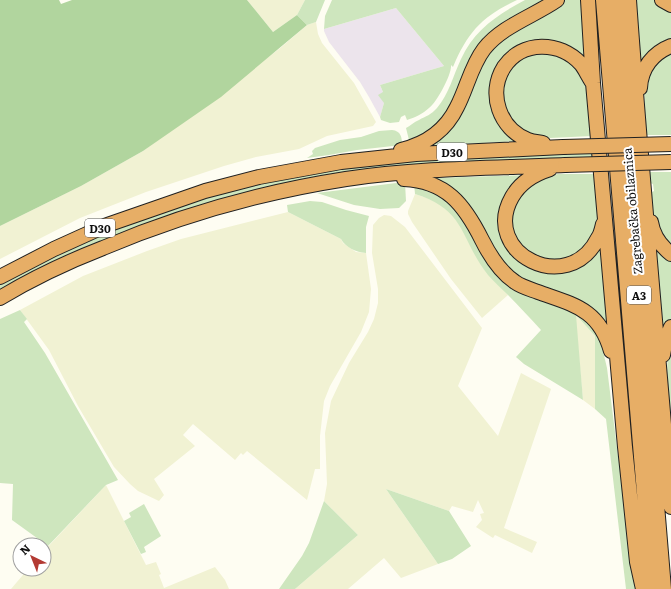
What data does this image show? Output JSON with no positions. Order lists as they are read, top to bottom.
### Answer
{
  "streets": {
    "highway": ["D30", "Zagrebačka obilaznica", "A3"]
  },
  "north": "top left"
}
